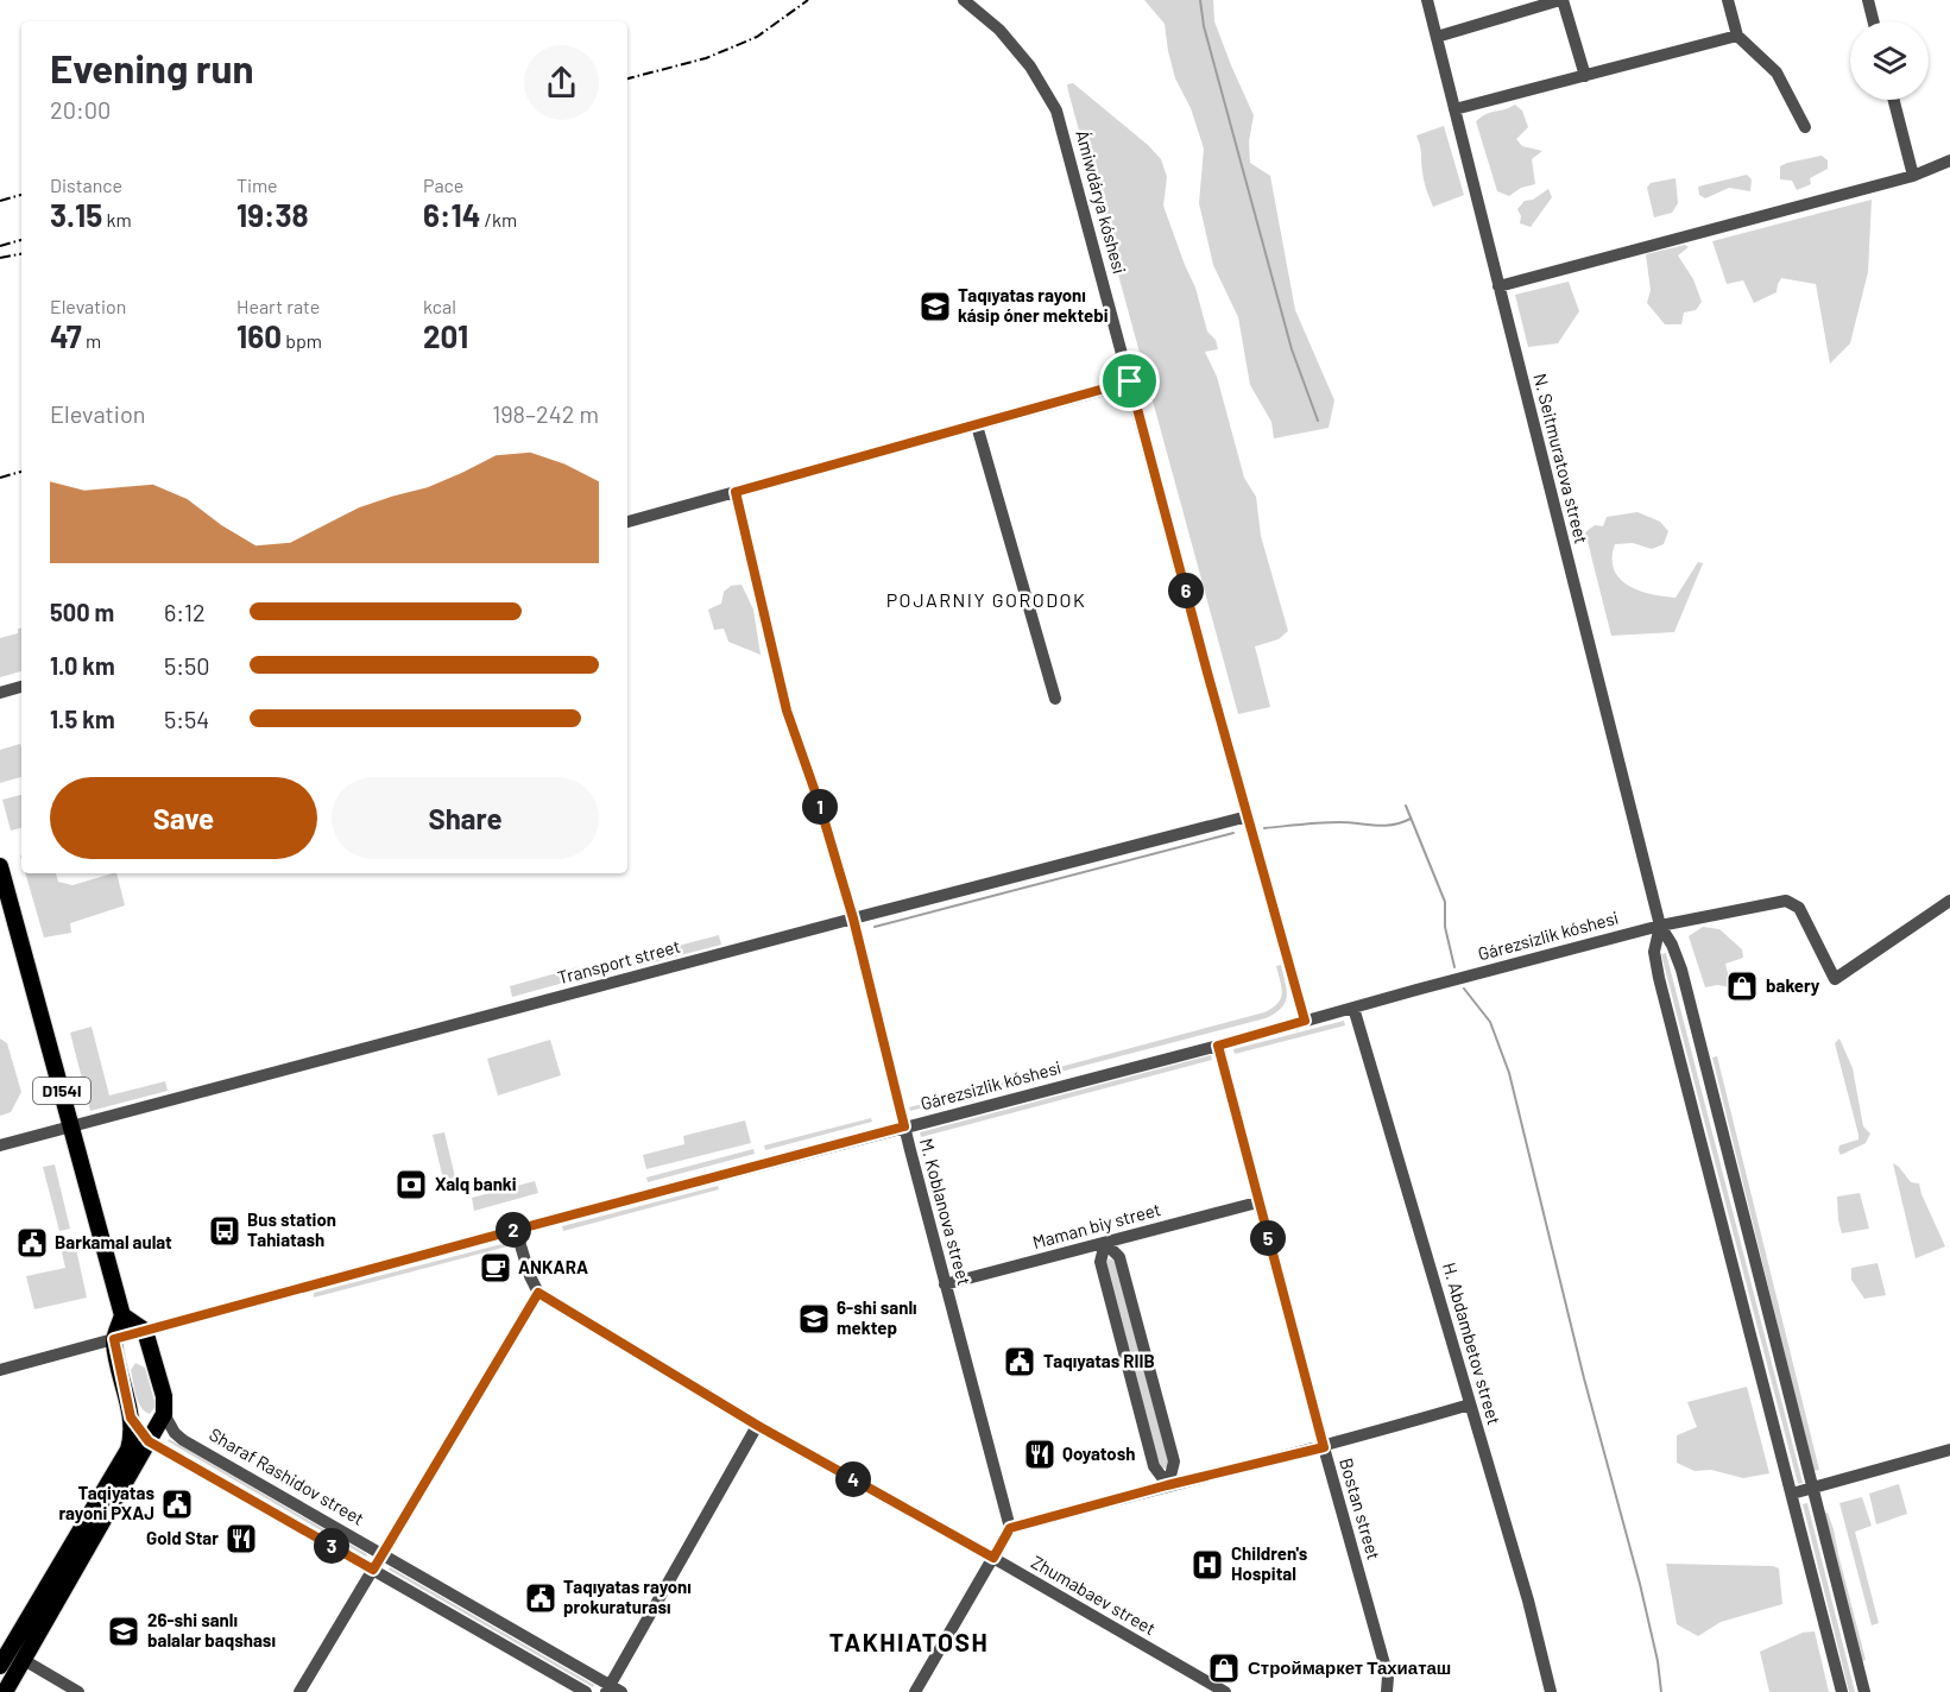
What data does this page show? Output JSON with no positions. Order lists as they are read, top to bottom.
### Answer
{
  "streets": {
    "main road": ["D154l"],
    "street": [
      "Ámiwdárya kóshesi",
      "N. Seitmuratova street",
      "Gárezsizlik kóshesi",
      "Transport street",
      "M. Koblanova street",
      "Maman biy street",
      "H. Abdambetov street",
      "Sharaf Rashidov street",
      "Bostan street",
      "Zhumabaev street"
    ]
  },
  "crossings": [
    ["Ámiwdárya kóshesi", "Gárezsizlik kóshesi"],
    ["Ámiwdárya kóshesi", "Transport street"],
    ["N. Seitmuratova street", "Gárezsizlik kóshesi"],
    ["Gárezsizlik kóshesi", "M. Koblanova street"],
    ["Gárezsizlik kóshesi", "H. Abdambetov street"],
    ["Gárezsizlik kóshesi", "Bostan street"],
    ["Transport street", "D154l"],
    ["Transport street", "M. Koblanova street"],
    ["M. Koblanova street", "Maman biy street"],
    ["Maman biy street", "Bostan street"]
  ],
  "districts": ["POJARNIY GORODOK", "TAKHIATOSH"],
  "places": {
    "school or university": ["Taqıyatas rayonı kásip óner mektebi", "6-shi sanlı mektep", "26-shi sanlı balalar baqshası"],
    "shop": ["bakery", "Строймаркет Тахиаташ"],
    "bank": ["Xalq banki"],
    "bus stop": ["Bus station Tahiatash"],
    "public building": [
      "Barkamal aulat",
      "Taqıyatas RIIB",
      "Taqiyatas rayoni PXAJ",
      "Taqıyatas rayonı prokuraturası"
    ],
    "cafe": ["ANKARA"],
    "restaurant": ["Qoyatosh", "Gold Star"],
    "hospital": ["Children's Hospital"]
  },
  "page": {
    "heading": ["Evening run", "20:00"],
    "stats": [
      ["Distance", "3.15 km"],
      ["Time", "19:38"],
      ["Pace", "6:14 /km"],
      ["Elevation", "47 m"],
      ["Heart rate", "160 bpm"],
      ["kcal", "201"]
    ],
    "chart": ["Elevation", "198–242 m"],
    "pins": [
      "6",
      "1",
      "2",
      "5",
      "4",
      "3"
    ],
    "list": [
      {
        "name": "500 m",
        "note": "6:12"
      },
      {
        "name": "1.0 km",
        "note": "5:50"
      },
      {
        "name": "1.5 km",
        "note": "5:54"
      }
    ],
    "buttons": ["Save", "Share"]
  }
}
